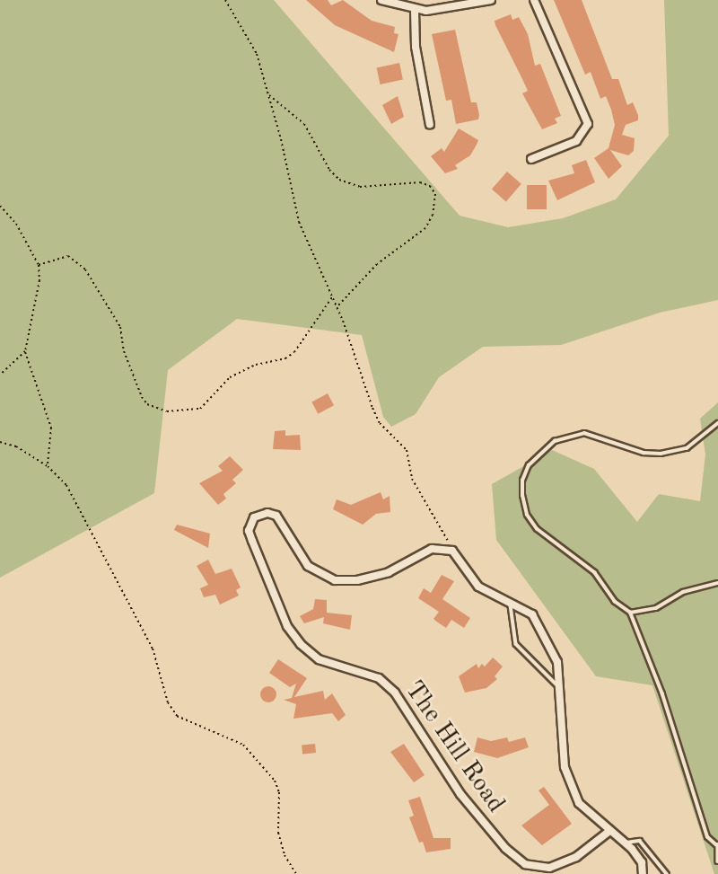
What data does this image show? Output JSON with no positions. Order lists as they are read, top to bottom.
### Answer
{
  "streets": {
    "street": ["The Hill Road"]
  }
}
